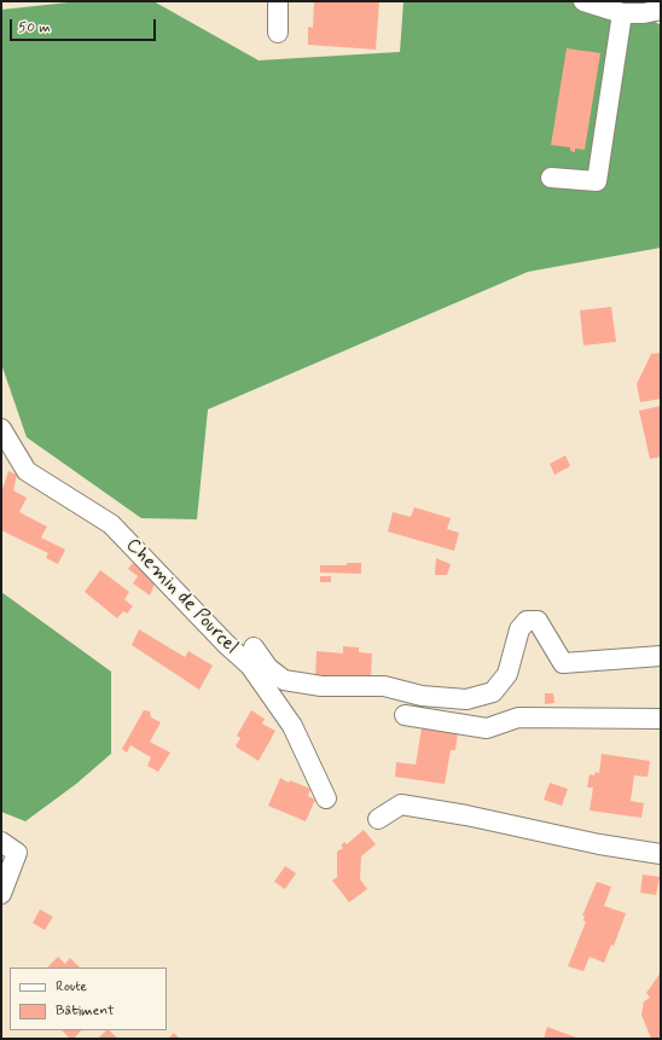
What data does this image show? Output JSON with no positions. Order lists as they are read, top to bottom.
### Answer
{
  "streets": {
    "street": ["Chemin de Pourcel"]
  },
  "legend": ["Route", "Bâtiment"],
  "scale_bar": "50 m"
}
